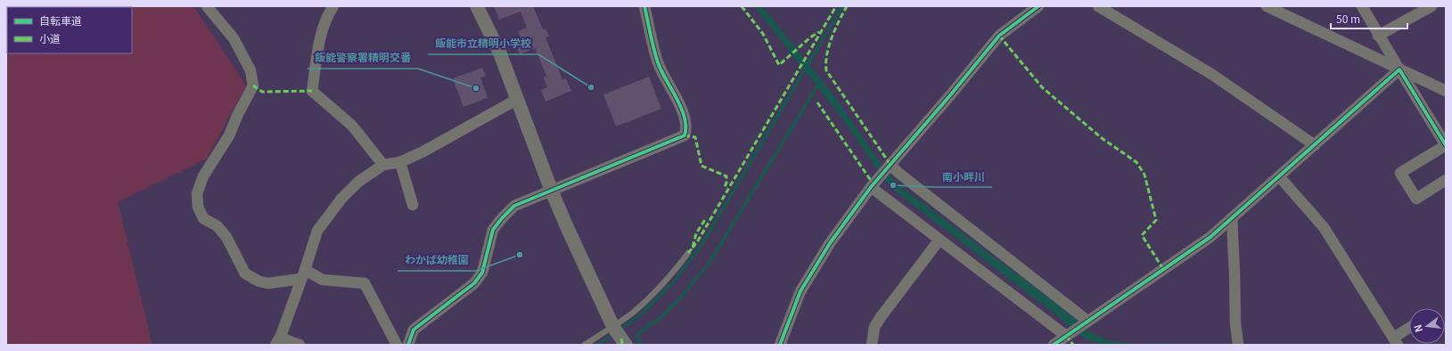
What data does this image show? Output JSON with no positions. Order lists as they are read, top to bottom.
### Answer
{
  "places": [
    "飯能市立精明小学校",
    "飯能警察署精明交番",
    "南小畔川",
    "わかば幼稚園"
  ],
  "legend": ["自転車道", "小道"],
  "scale_bar": "50 m",
  "north": "left"
}
